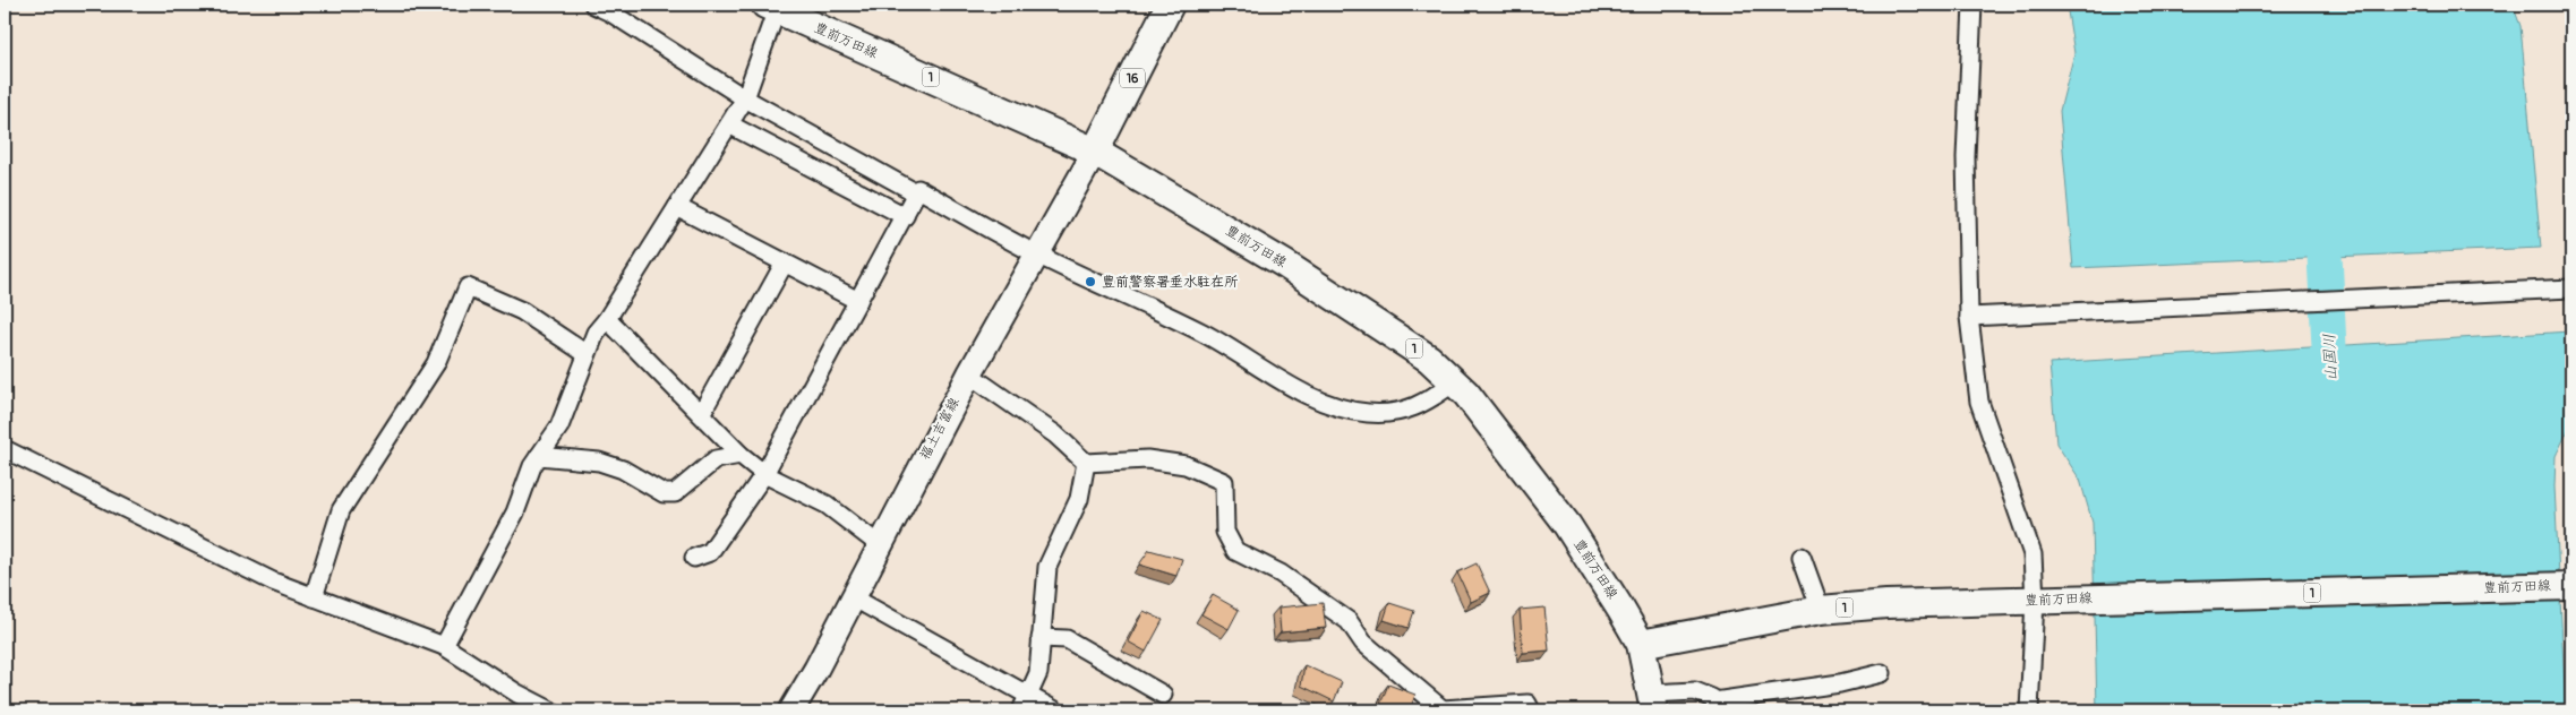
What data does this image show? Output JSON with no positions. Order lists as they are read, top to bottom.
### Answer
{
  "streets": {
    "main road": [
      "豊前万田線",
      "1",
      "16",
      "福土吉富線"
    ]
  },
  "crossings": [
    ["豊前万田線", "16"],
    ["豊前万田線", "福土吉富線"],
    ["16", "福土吉富線"]
  ],
  "water": ["山国川"],
  "places": ["豊前警察署垂水駐在所"]
}
